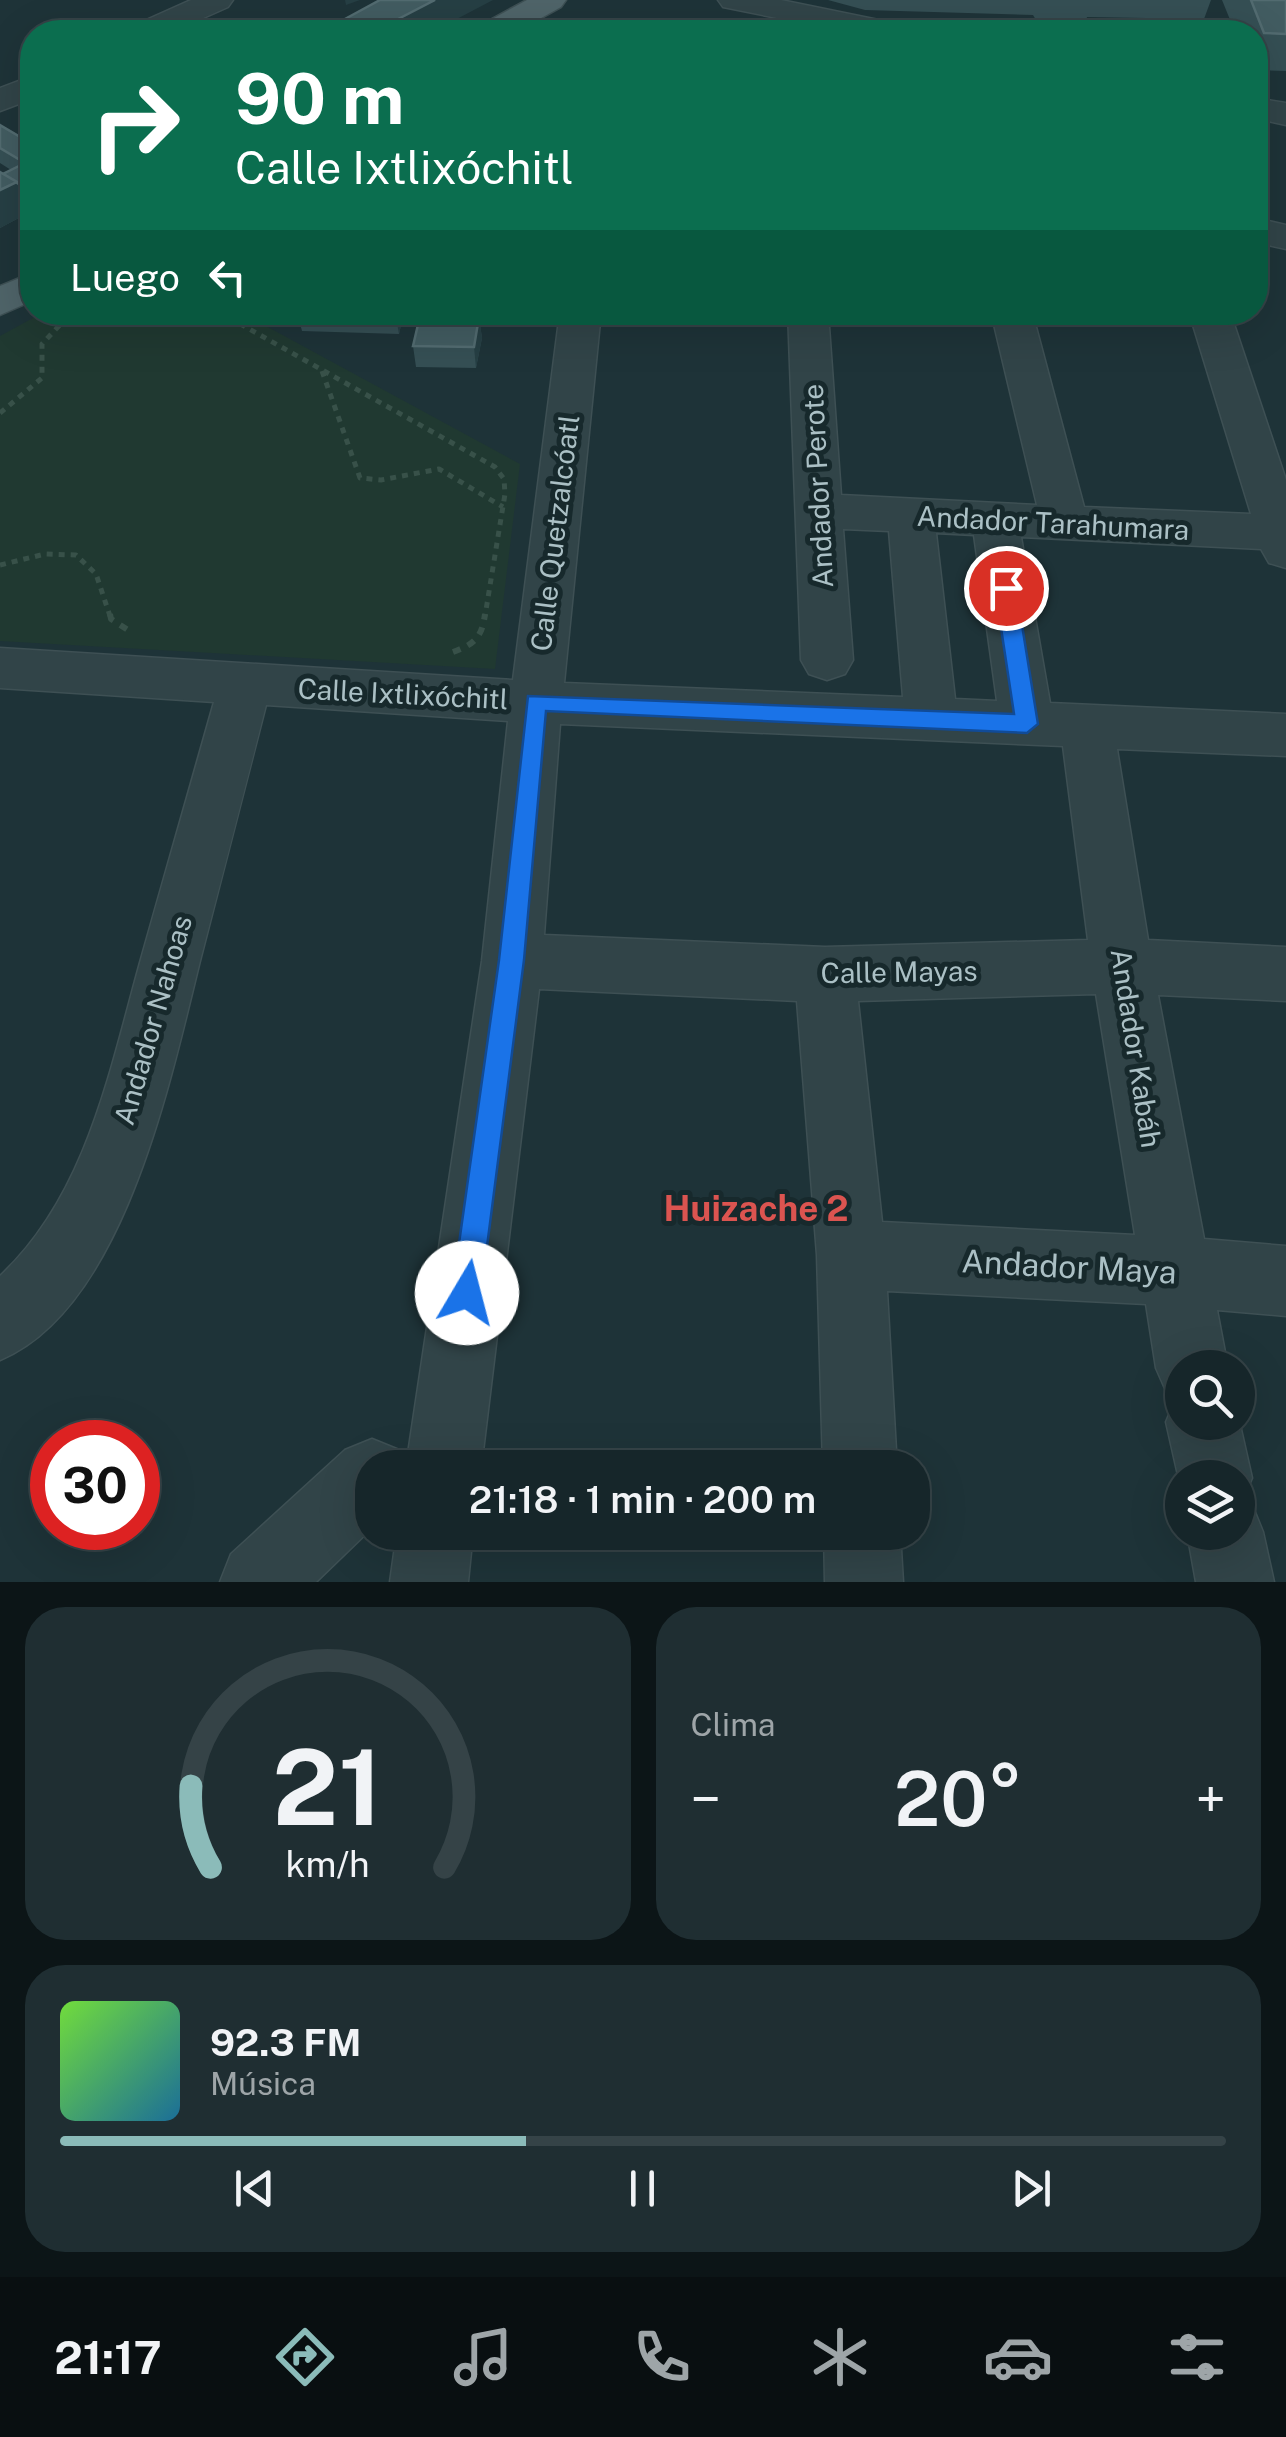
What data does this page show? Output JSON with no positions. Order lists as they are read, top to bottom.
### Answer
{
  "streets": {
    "street": [
      "Andador Perote",
      "Andador Tarahumara",
      "Calle Quetzalcóatl",
      "Calle Ixtlixóchitl",
      "Calle Mayas",
      "Andador Nahoas",
      "Andador Kabáh",
      "Andador Maya"
    ]
  },
  "crossings": [
    ["Andador Perote", "Andador Tarahumara"],
    ["Andador Tarahumara", "Andador Kabáh"],
    ["Calle Quetzalcóatl", "Calle Ixtlixóchitl"],
    ["Calle Quetzalcóatl", "Calle Mayas"],
    ["Calle Ixtlixóchitl", "Andador Nahoas"],
    ["Calle Ixtlixóchitl", "Andador Kabáh"],
    ["Calle Mayas", "Andador Kabáh"],
    ["Andador Kabáh", "Andador Maya"]
  ],
  "districts": ["Huizache 2"],
  "page": {
    "turn": ["90 m", "Calle Ixtlixóchitl"],
    "then": "Luego",
    "limit": "30",
    "trip": "21:18 · 1 min · 200 m",
    "tile": "Clima",
    "heat": ["−", "20°", "+"],
    "song": ["92.3 FM", "Música"],
    "tabs": "21:17",
    "gauge": ["21", "km/h"]
  }
}
